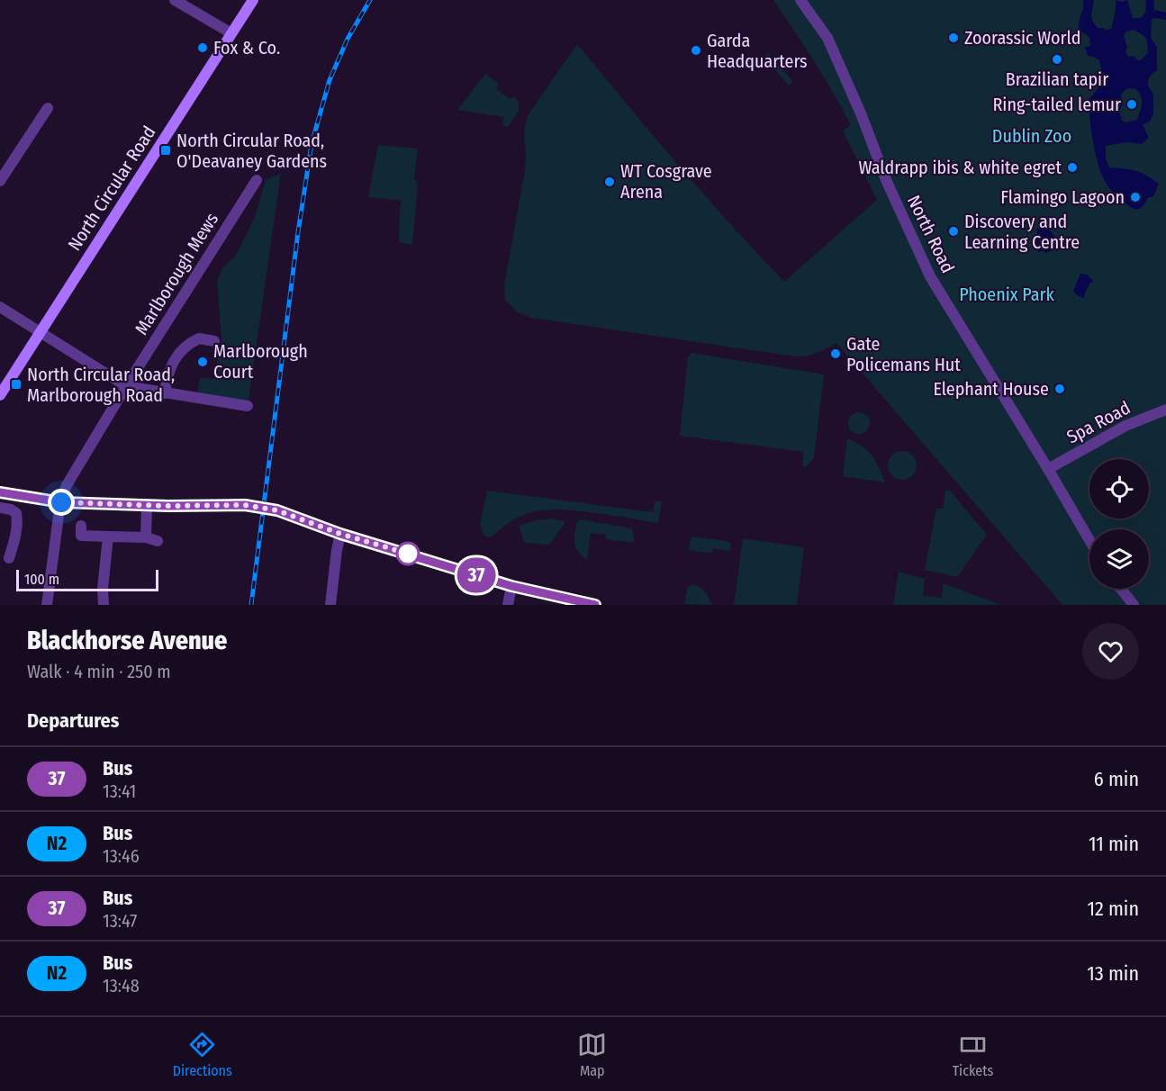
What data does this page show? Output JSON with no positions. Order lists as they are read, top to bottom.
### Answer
{
  "streets": {
    "main road": ["North Circular Road"],
    "street": ["North Road", "Marlborough Mews", "Spa Road"]
  },
  "crossings": [
    ["North Road", "Spa Road"]
  ],
  "parks": ["Dublin Zoo", "Phoenix Park"],
  "places": {
    "other": [
      "Zoorassic World",
      "Fox & Co.",
      "Garda Headquarters",
      "Brazilian tapir",
      "Ring-tailed lemur",
      "Waldrapp ibis & white egret",
      "WT Cosgrave Arena",
      "Flamingo Lagoon",
      "Discovery and Learning Centre",
      "Gate Policemans Hut",
      "Marlborough Court",
      "Elephant House"
    ],
    "transit": ["North Circular Road, O'Deavaney Gardens", "North Circular Road, Marlborough Road"]
  },
  "lines": ["bus line 37"],
  "scale_bar": "100 m",
  "page": {
    "on_map": "37",
    "scale": "100 m",
    "heading": [
      ["Blackhorse Avenue", "Walk · 4 min · 250 m"],
      "Departures"
    ],
    "list": [
      {
        "mark": "37",
        "name": "Bus",
        "note": "13:41",
        "value": "6 min"
      },
      {
        "mark": "N2",
        "name": "Bus",
        "note": "13:46",
        "value": "11 min"
      },
      {
        "mark": "37",
        "name": "Bus",
        "note": "13:47",
        "value": "12 min"
      },
      {
        "mark": "N2",
        "name": "Bus",
        "note": "13:48",
        "value": "13 min"
      }
    ],
    "tabs": ["Directions", "Map", "Tickets"]
  }
}
